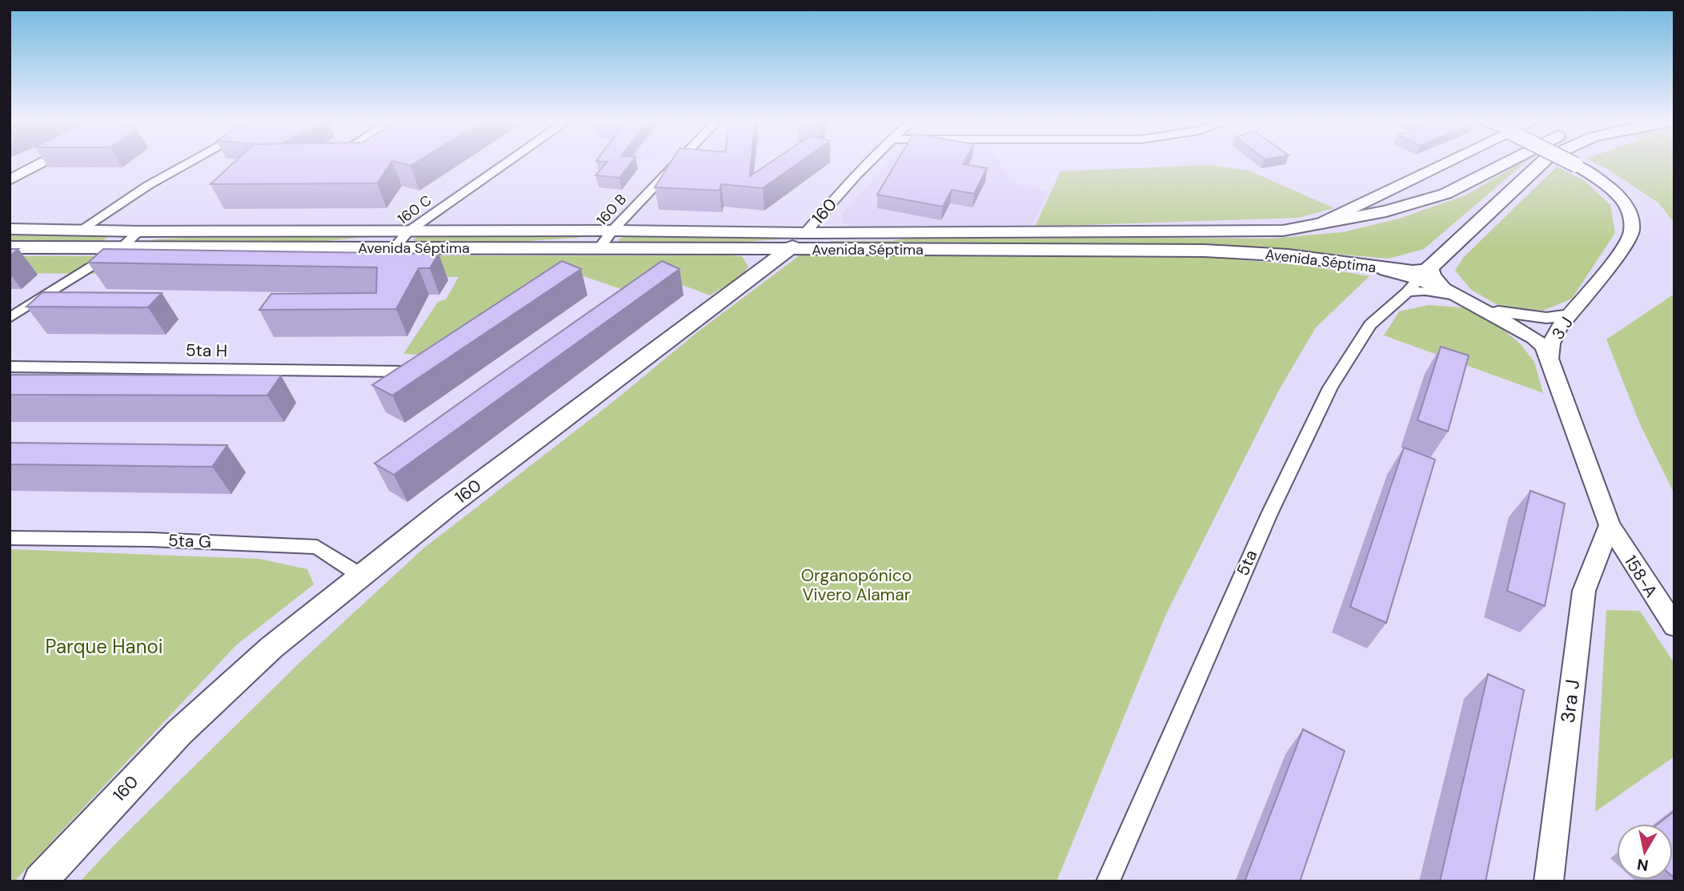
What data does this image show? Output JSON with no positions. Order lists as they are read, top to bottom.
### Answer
{
  "streets": {
    "main road": ["160", "Avenida Séptima"],
    "street": [
      "160 C",
      "160 B",
      "3 J",
      "5ta H",
      "5ta G",
      "5ta",
      "158-A",
      "3ra J"
    ]
  },
  "crossings": [
    ["160 C", "Avenida Séptima"],
    ["160 B", "Avenida Séptima"],
    ["160", "Avenida Séptima"],
    ["160", "5ta G"],
    ["Avenida Séptima", "5ta"],
    ["3 J", "158-A"],
    ["3 J", "3ra J"],
    ["158-A", "3ra J"]
  ],
  "parks": ["Organopónico Vivero Alamar", "Parque Hanoi"],
  "north": "bottom"
}
